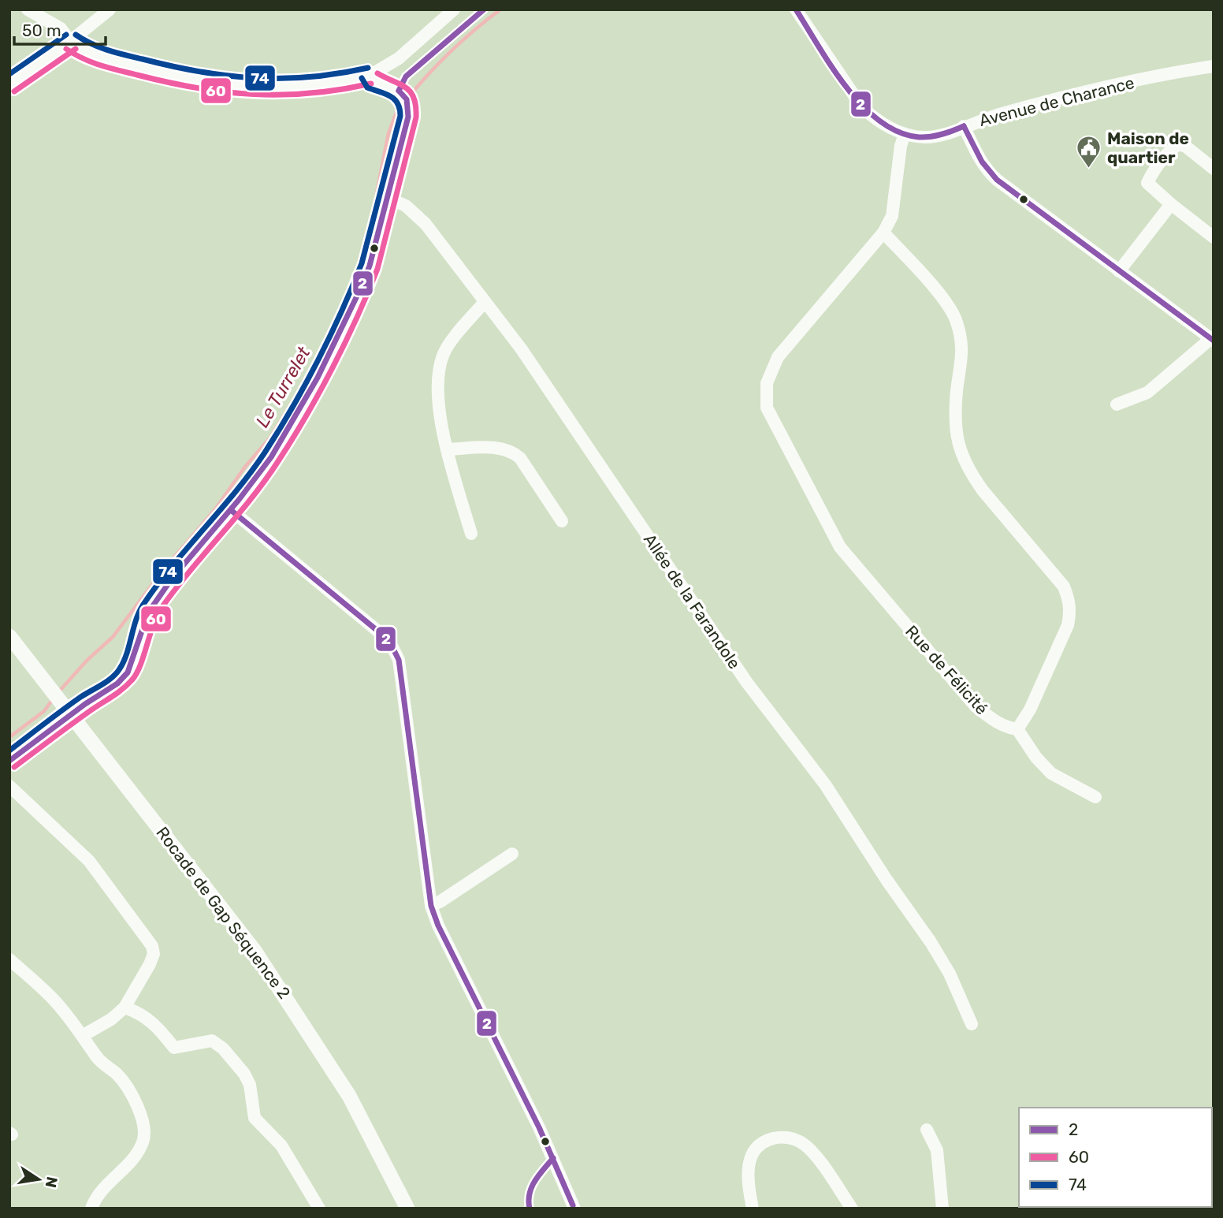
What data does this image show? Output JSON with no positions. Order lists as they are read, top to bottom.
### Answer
{
  "streets": {
    "main road": ["Rocade de Gap Séquence 2"],
    "street": ["Avenue de Charance", "Allée de la Farandole", "Rue de Félicité"]
  },
  "crossings": [
    ["Avenue de Charance", "Rue de Félicité"]
  ],
  "water": ["Le Turrelet"],
  "places": {
    "public building": ["Maison de quartier"]
  },
  "lines": ["transit line 2", "transit line 74", "transit line 60"],
  "legend": ["2", "60", "74"],
  "scale_bar": "50 m",
  "north": "right"
}
